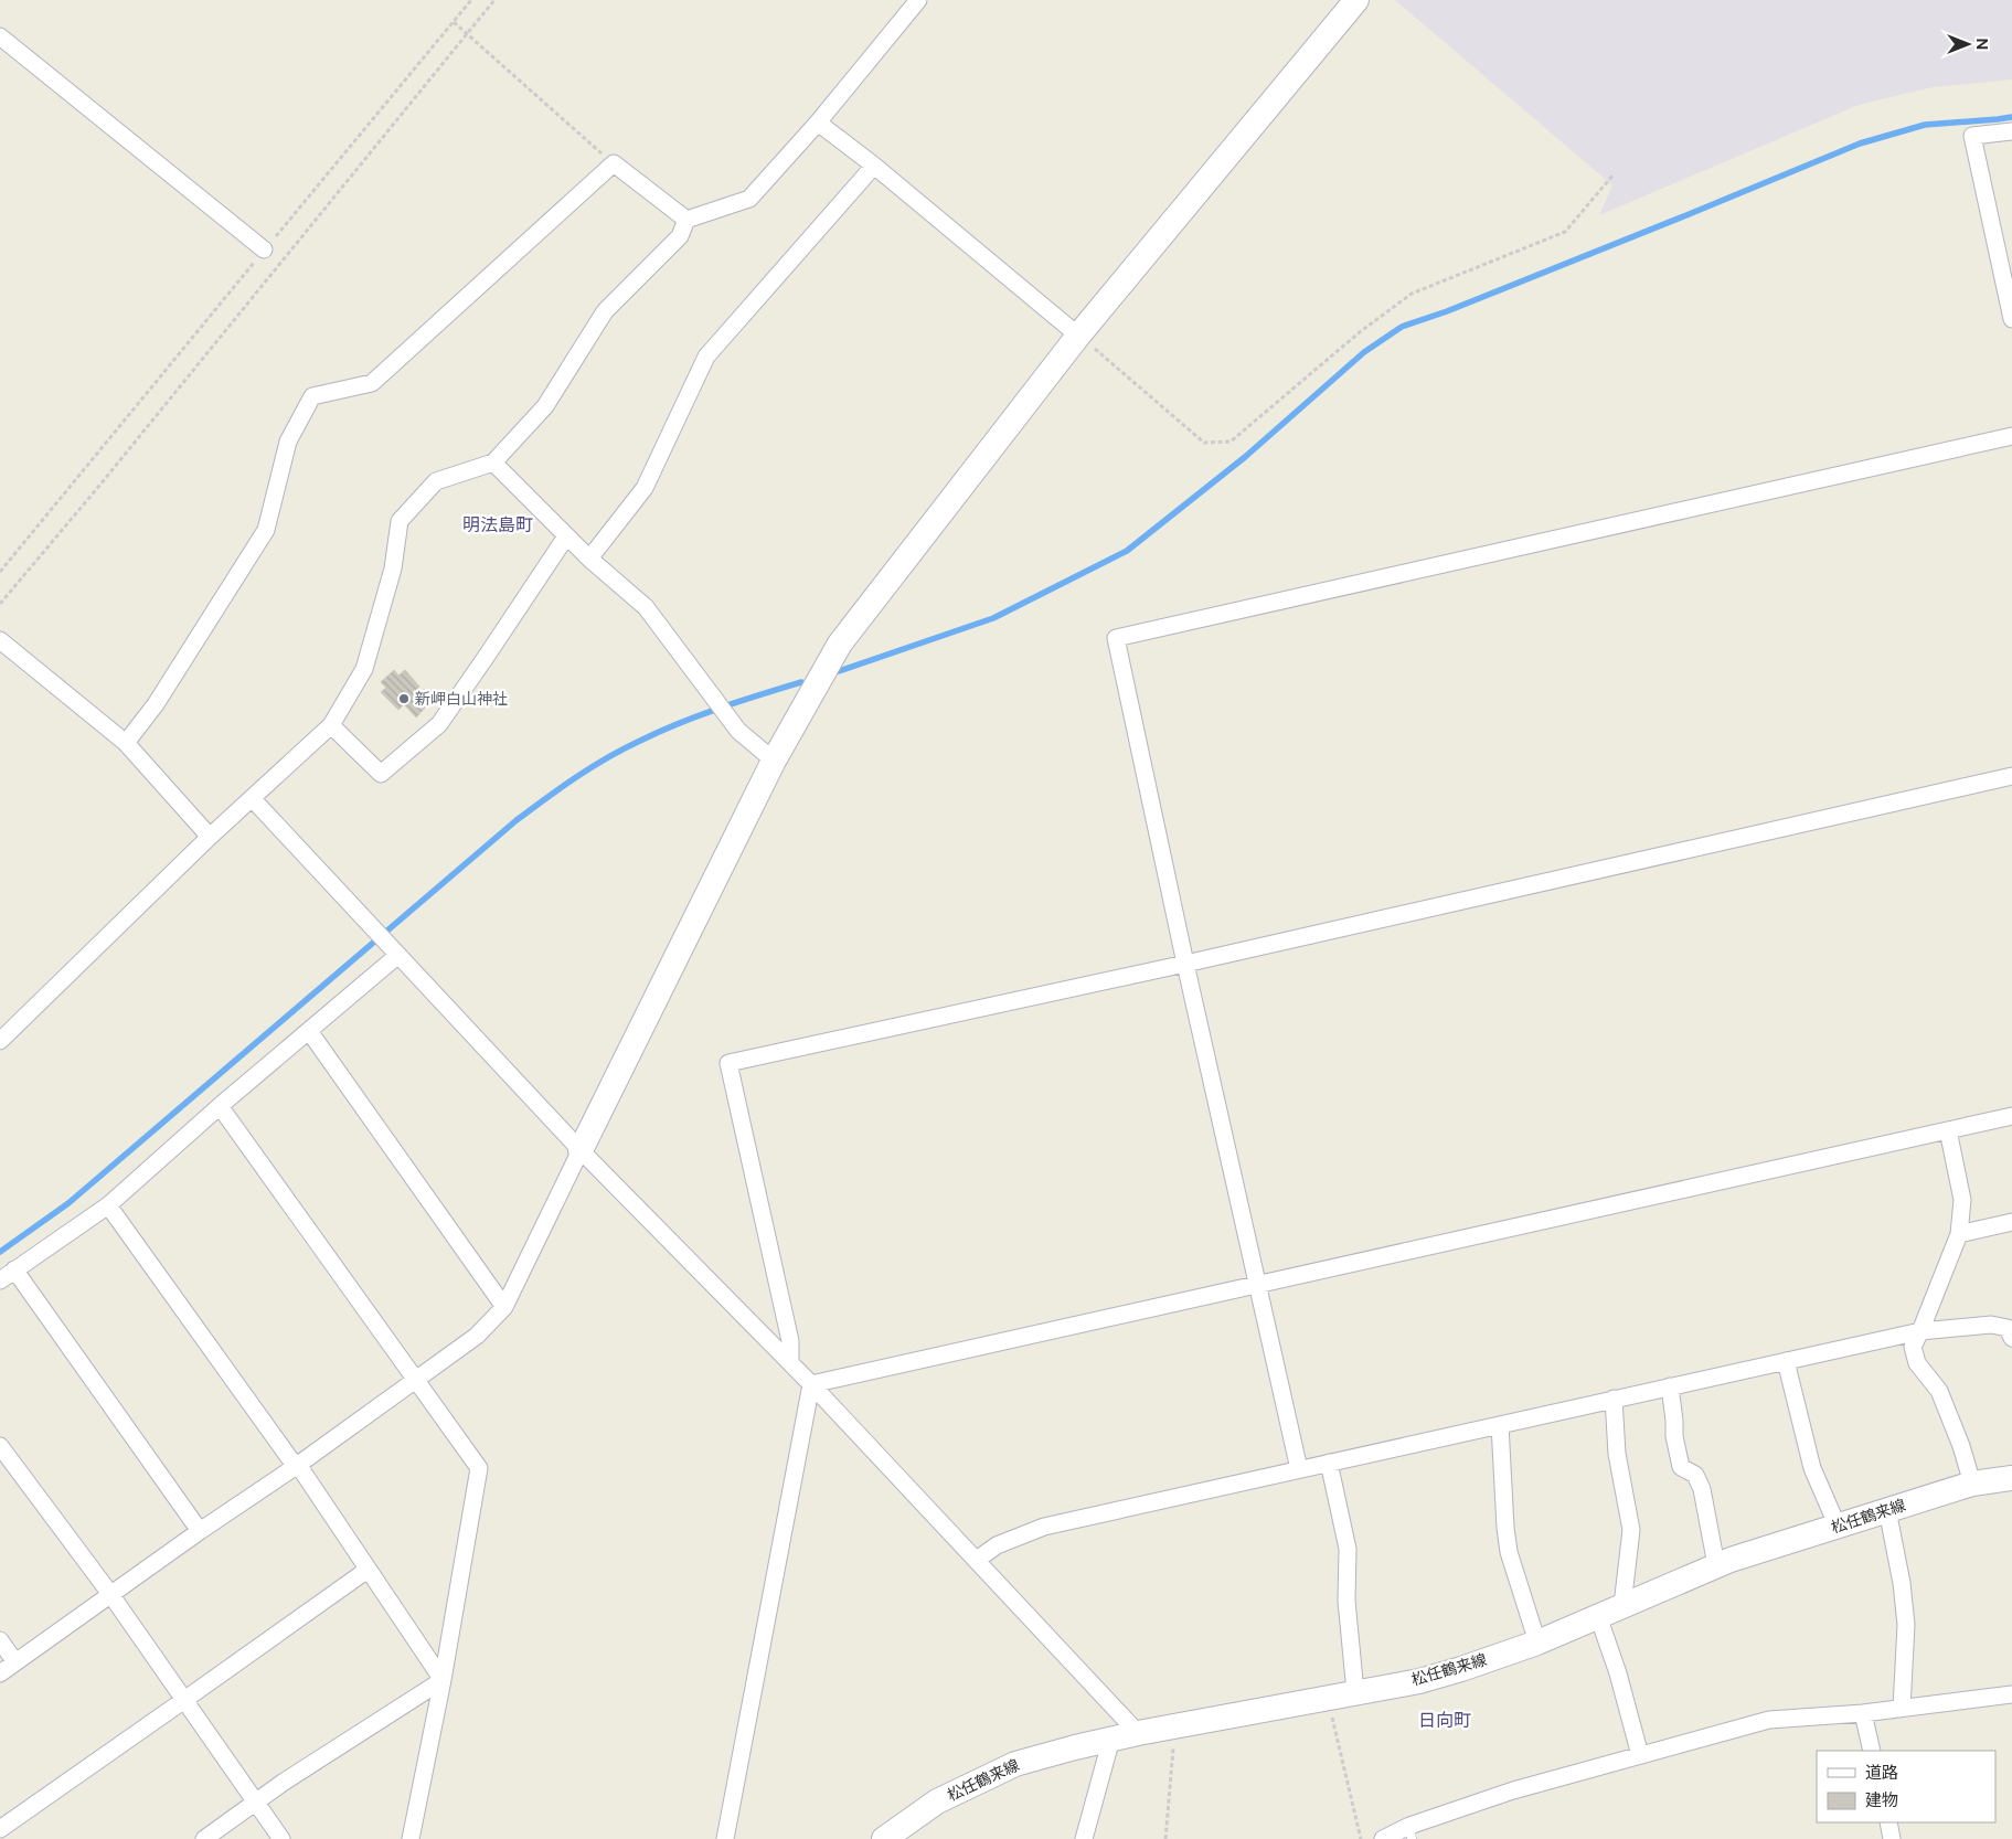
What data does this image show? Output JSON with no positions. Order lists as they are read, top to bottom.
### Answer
{
  "streets": {
    "street": ["松任鶴来線"]
  },
  "districts": ["明法島町", "日向町"],
  "places": ["新岬白山神社"],
  "legend": ["道路", "建物"],
  "north": "right"
}
